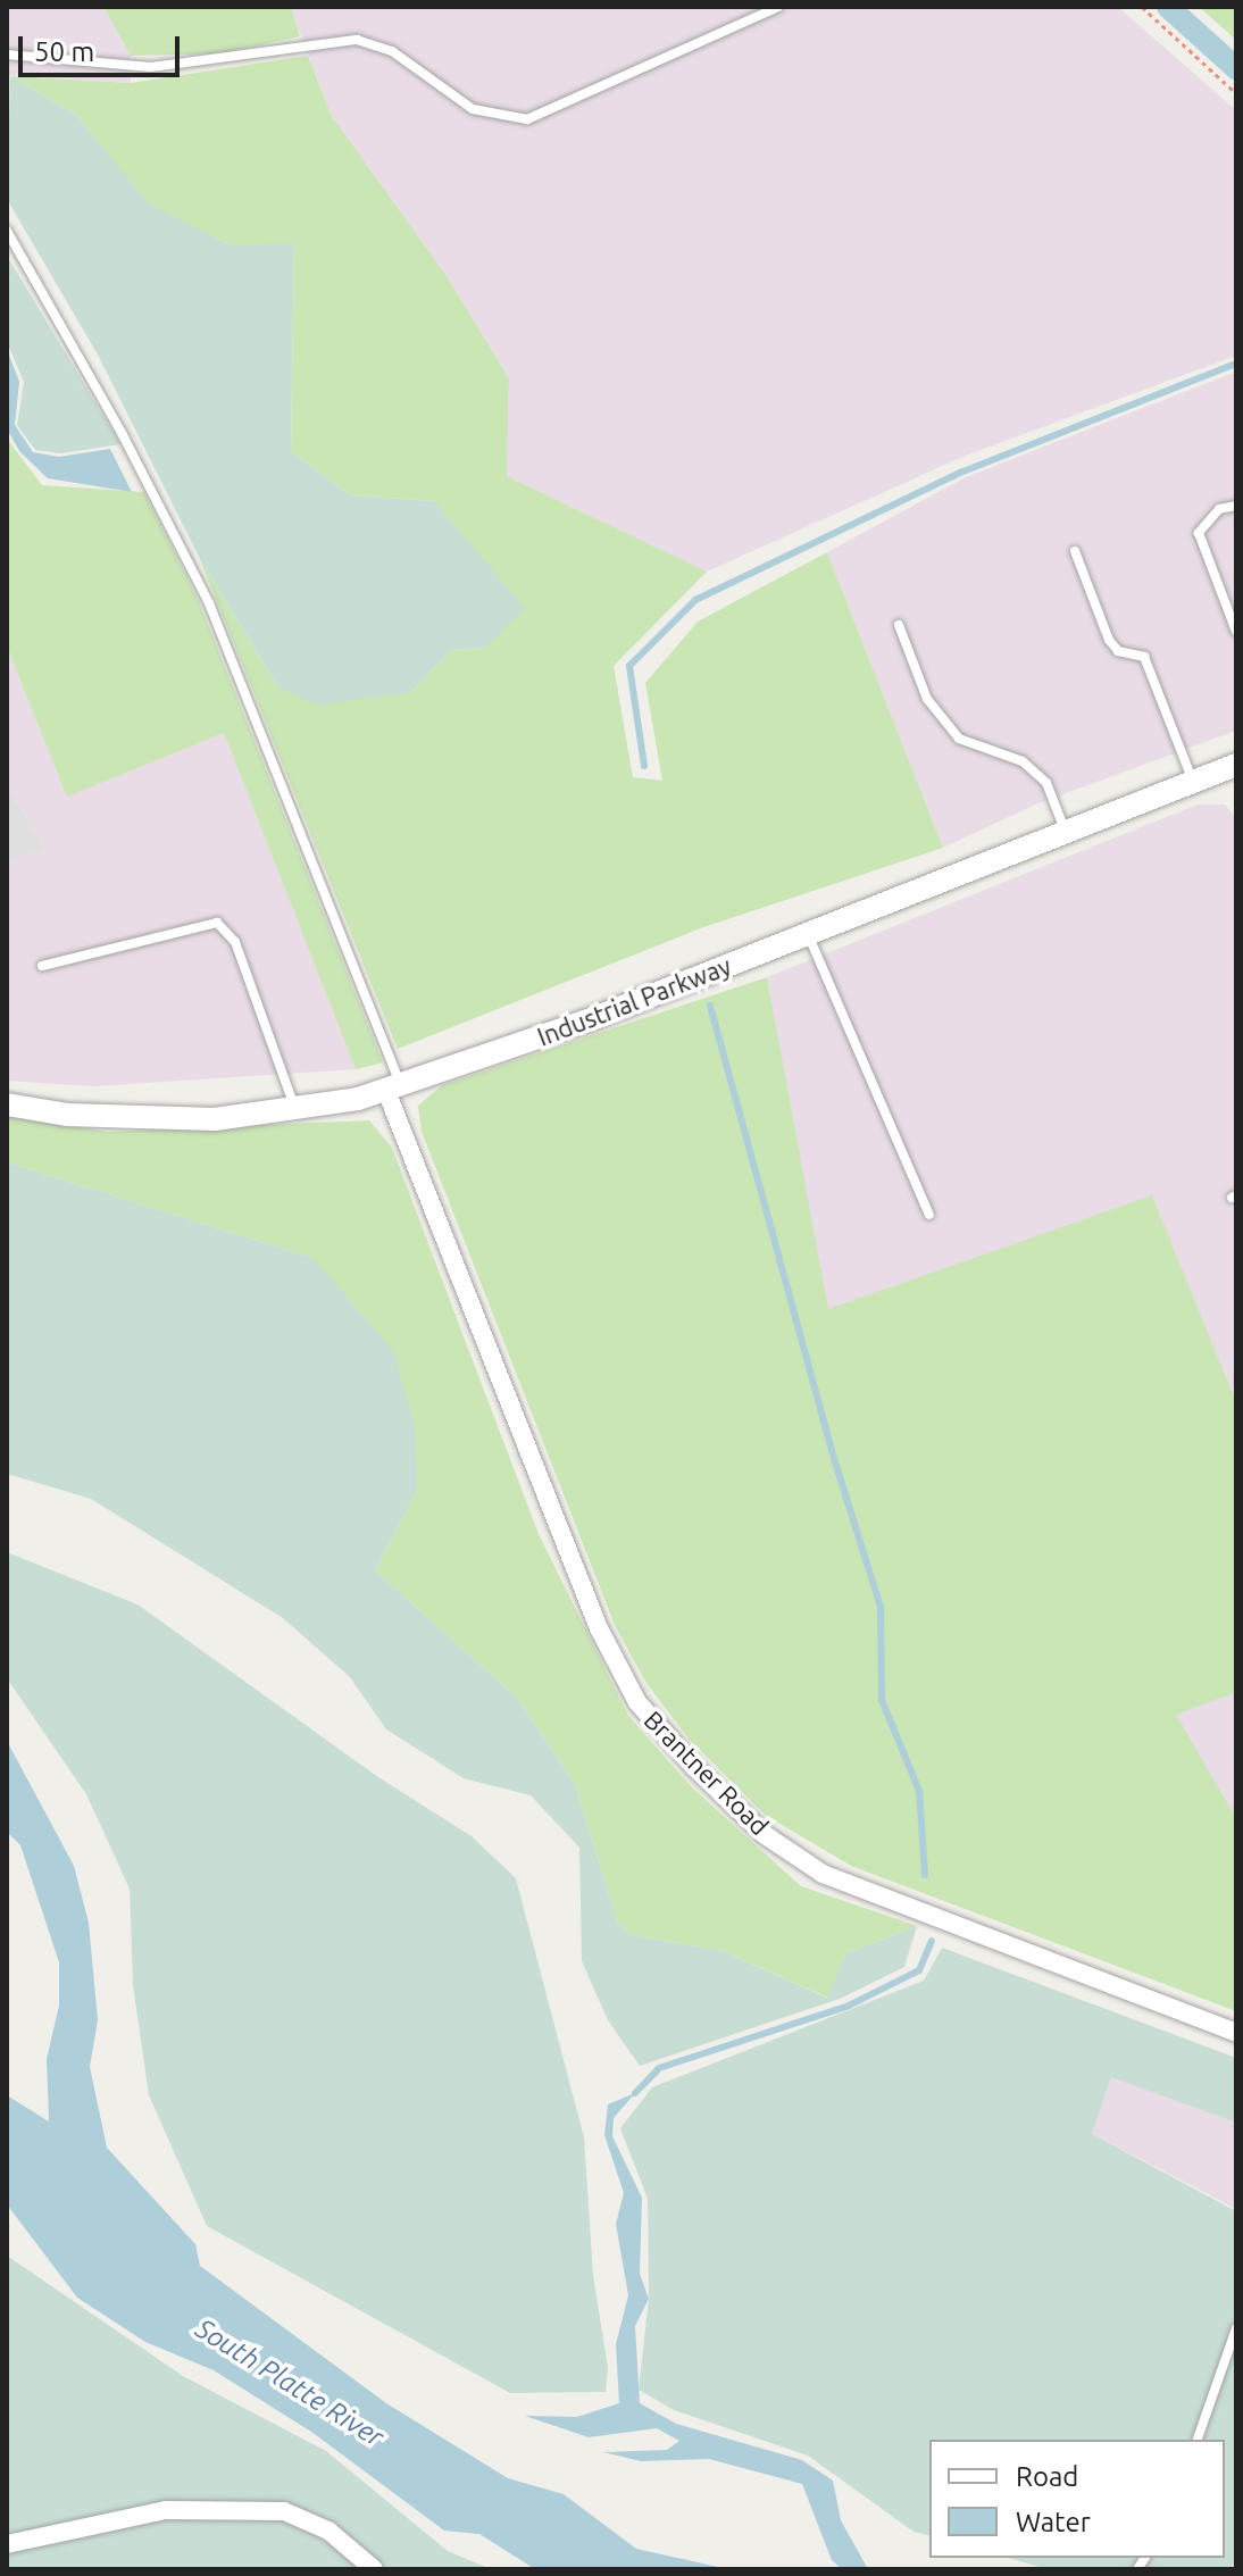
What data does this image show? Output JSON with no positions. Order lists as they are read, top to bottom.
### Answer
{
  "streets": {
    "street": ["Industrial Parkway", "Brantner Road"]
  },
  "crossings": [
    ["Industrial Parkway", "Brantner Road"]
  ],
  "water": ["South Platte River"],
  "legend": ["Road", "Water"],
  "scale_bar": "50 m"
}
